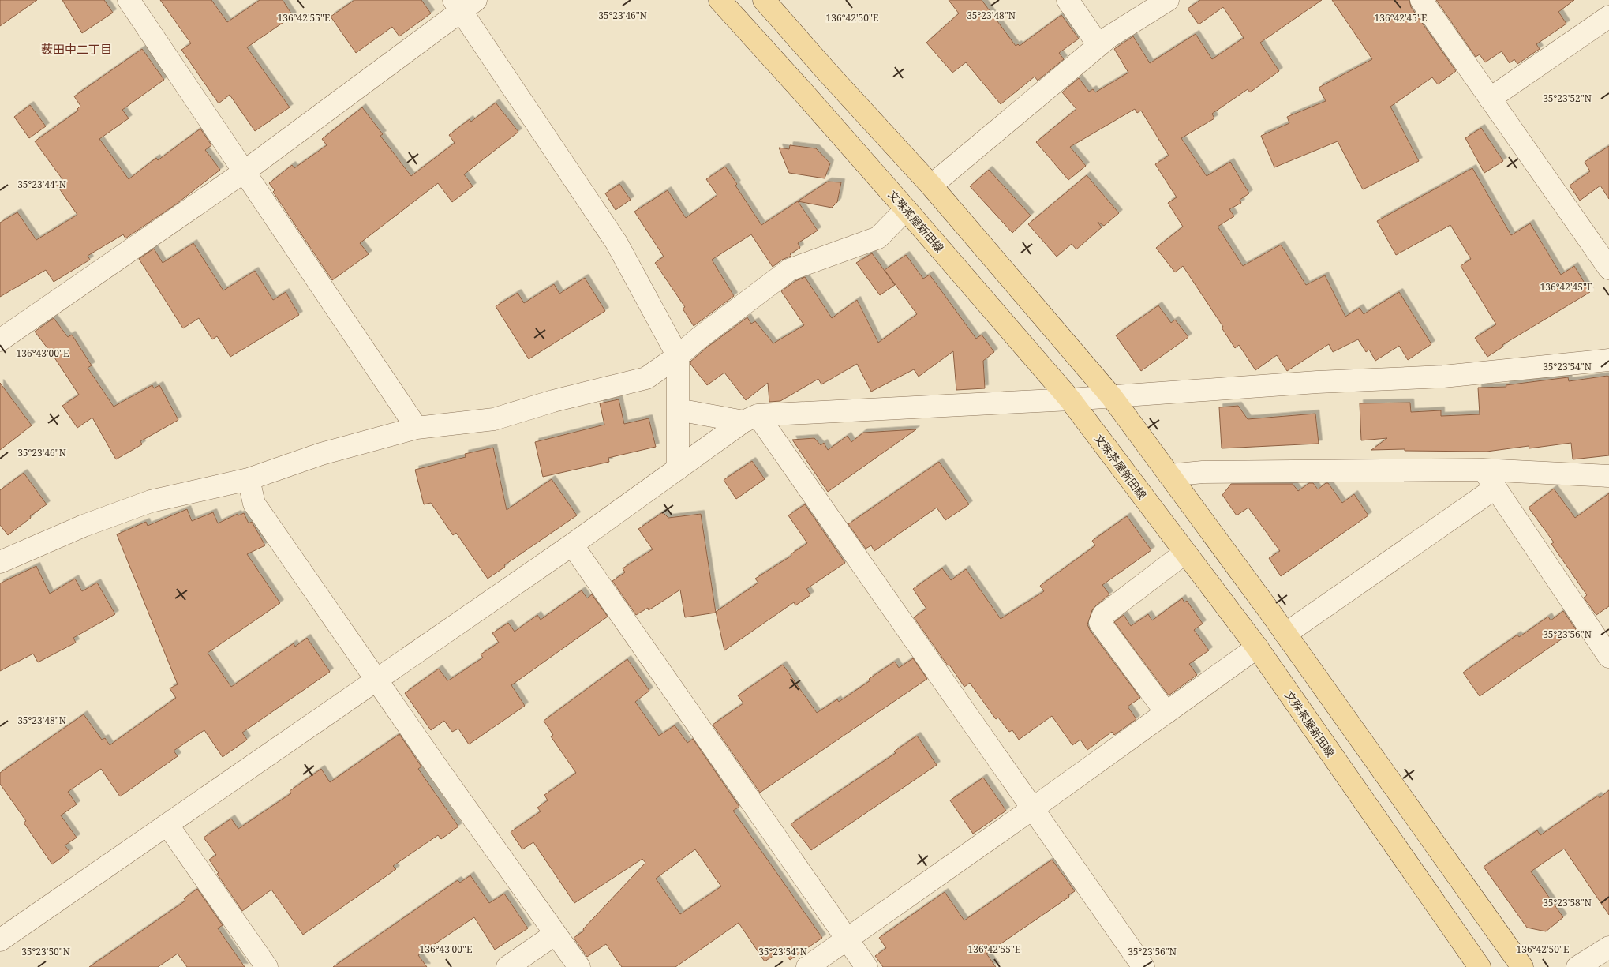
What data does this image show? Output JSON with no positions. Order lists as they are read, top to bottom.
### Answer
{
  "streets": {
    "main road": ["文殊茶屋新田線"]
  },
  "districts": ["薮田中二丁目"],
  "coordinates": [
    "35°23'46\"N",
    "35°23'48\"N",
    "136°42'55\"E",
    "136°42'50\"E",
    "136°42'45\"E",
    "35°23'52\"N",
    "35°23'44\"N",
    "136°43'00\"E",
    "35°23'54\"N",
    "35°23'56\"N",
    "35°23'58\"N",
    "35°23'50\"N"
  ]
}
